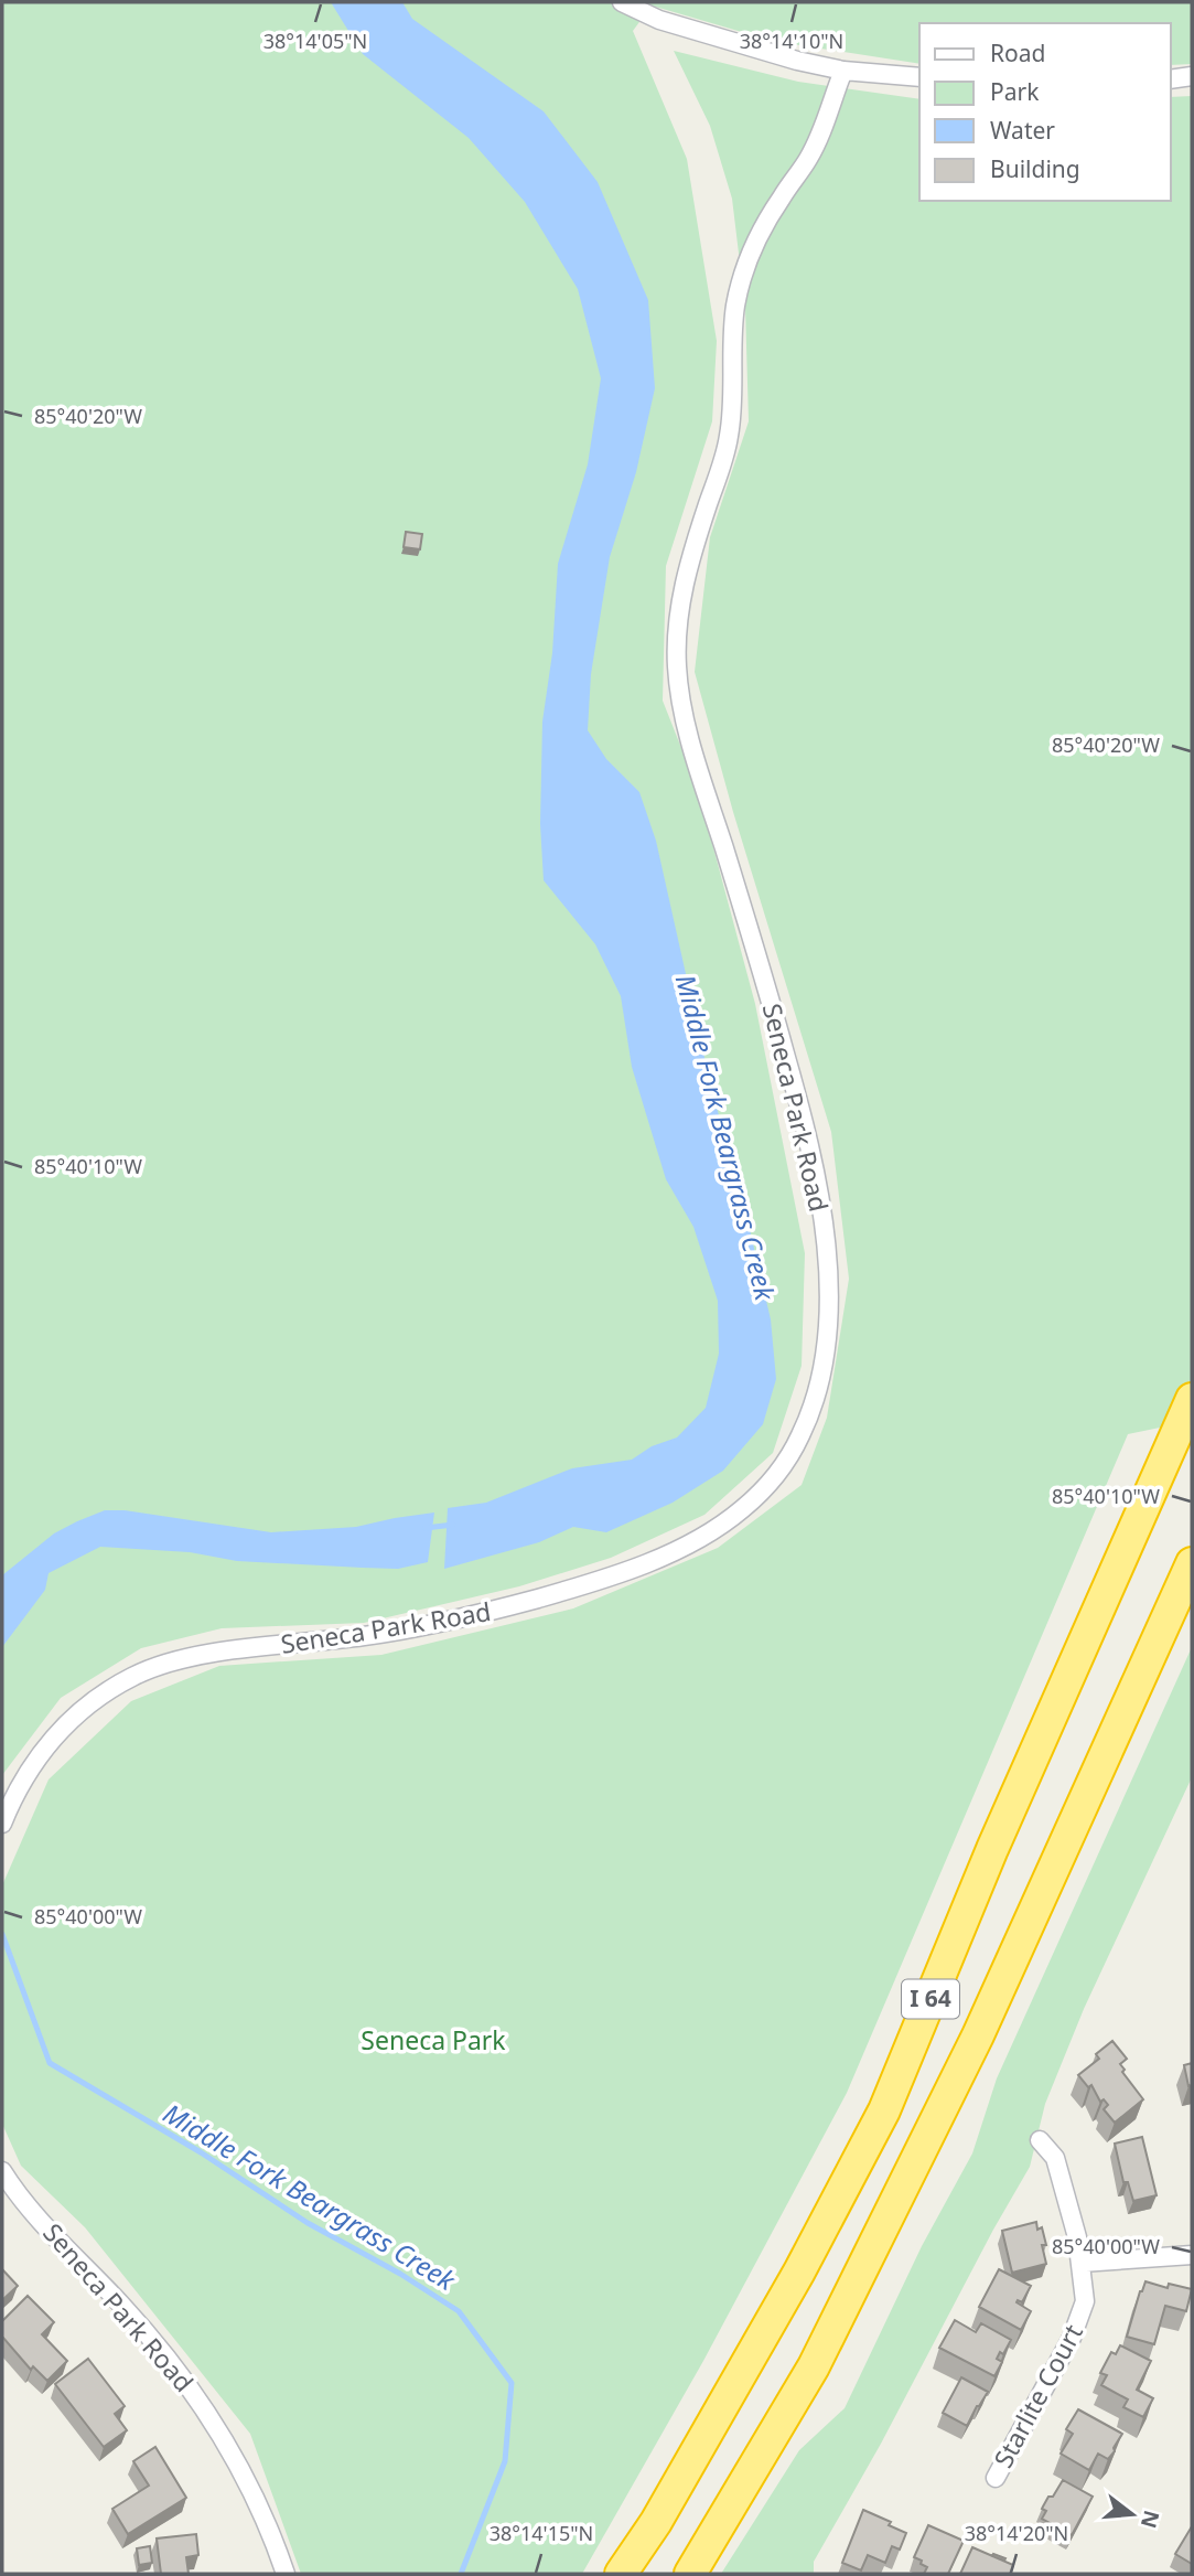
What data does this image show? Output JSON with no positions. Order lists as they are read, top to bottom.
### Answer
{
  "streets": {
    "highway": ["I 64"],
    "street": ["Seneca Park Road", "Starlite Court"]
  },
  "water": ["Middle Fork Beargrass Creek"],
  "parks": ["Seneca Park"],
  "legend": [
    "Road",
    "Park",
    "Water",
    "Building"
  ],
  "north": "right",
  "coordinates": [
    "38°14'05\"N",
    "38°14'10\"N",
    "85°40'20\"W",
    "85°40'10\"W",
    "85°40'00\"W",
    "38°14'15\"N",
    "38°14'20\"N"
  ]
}
